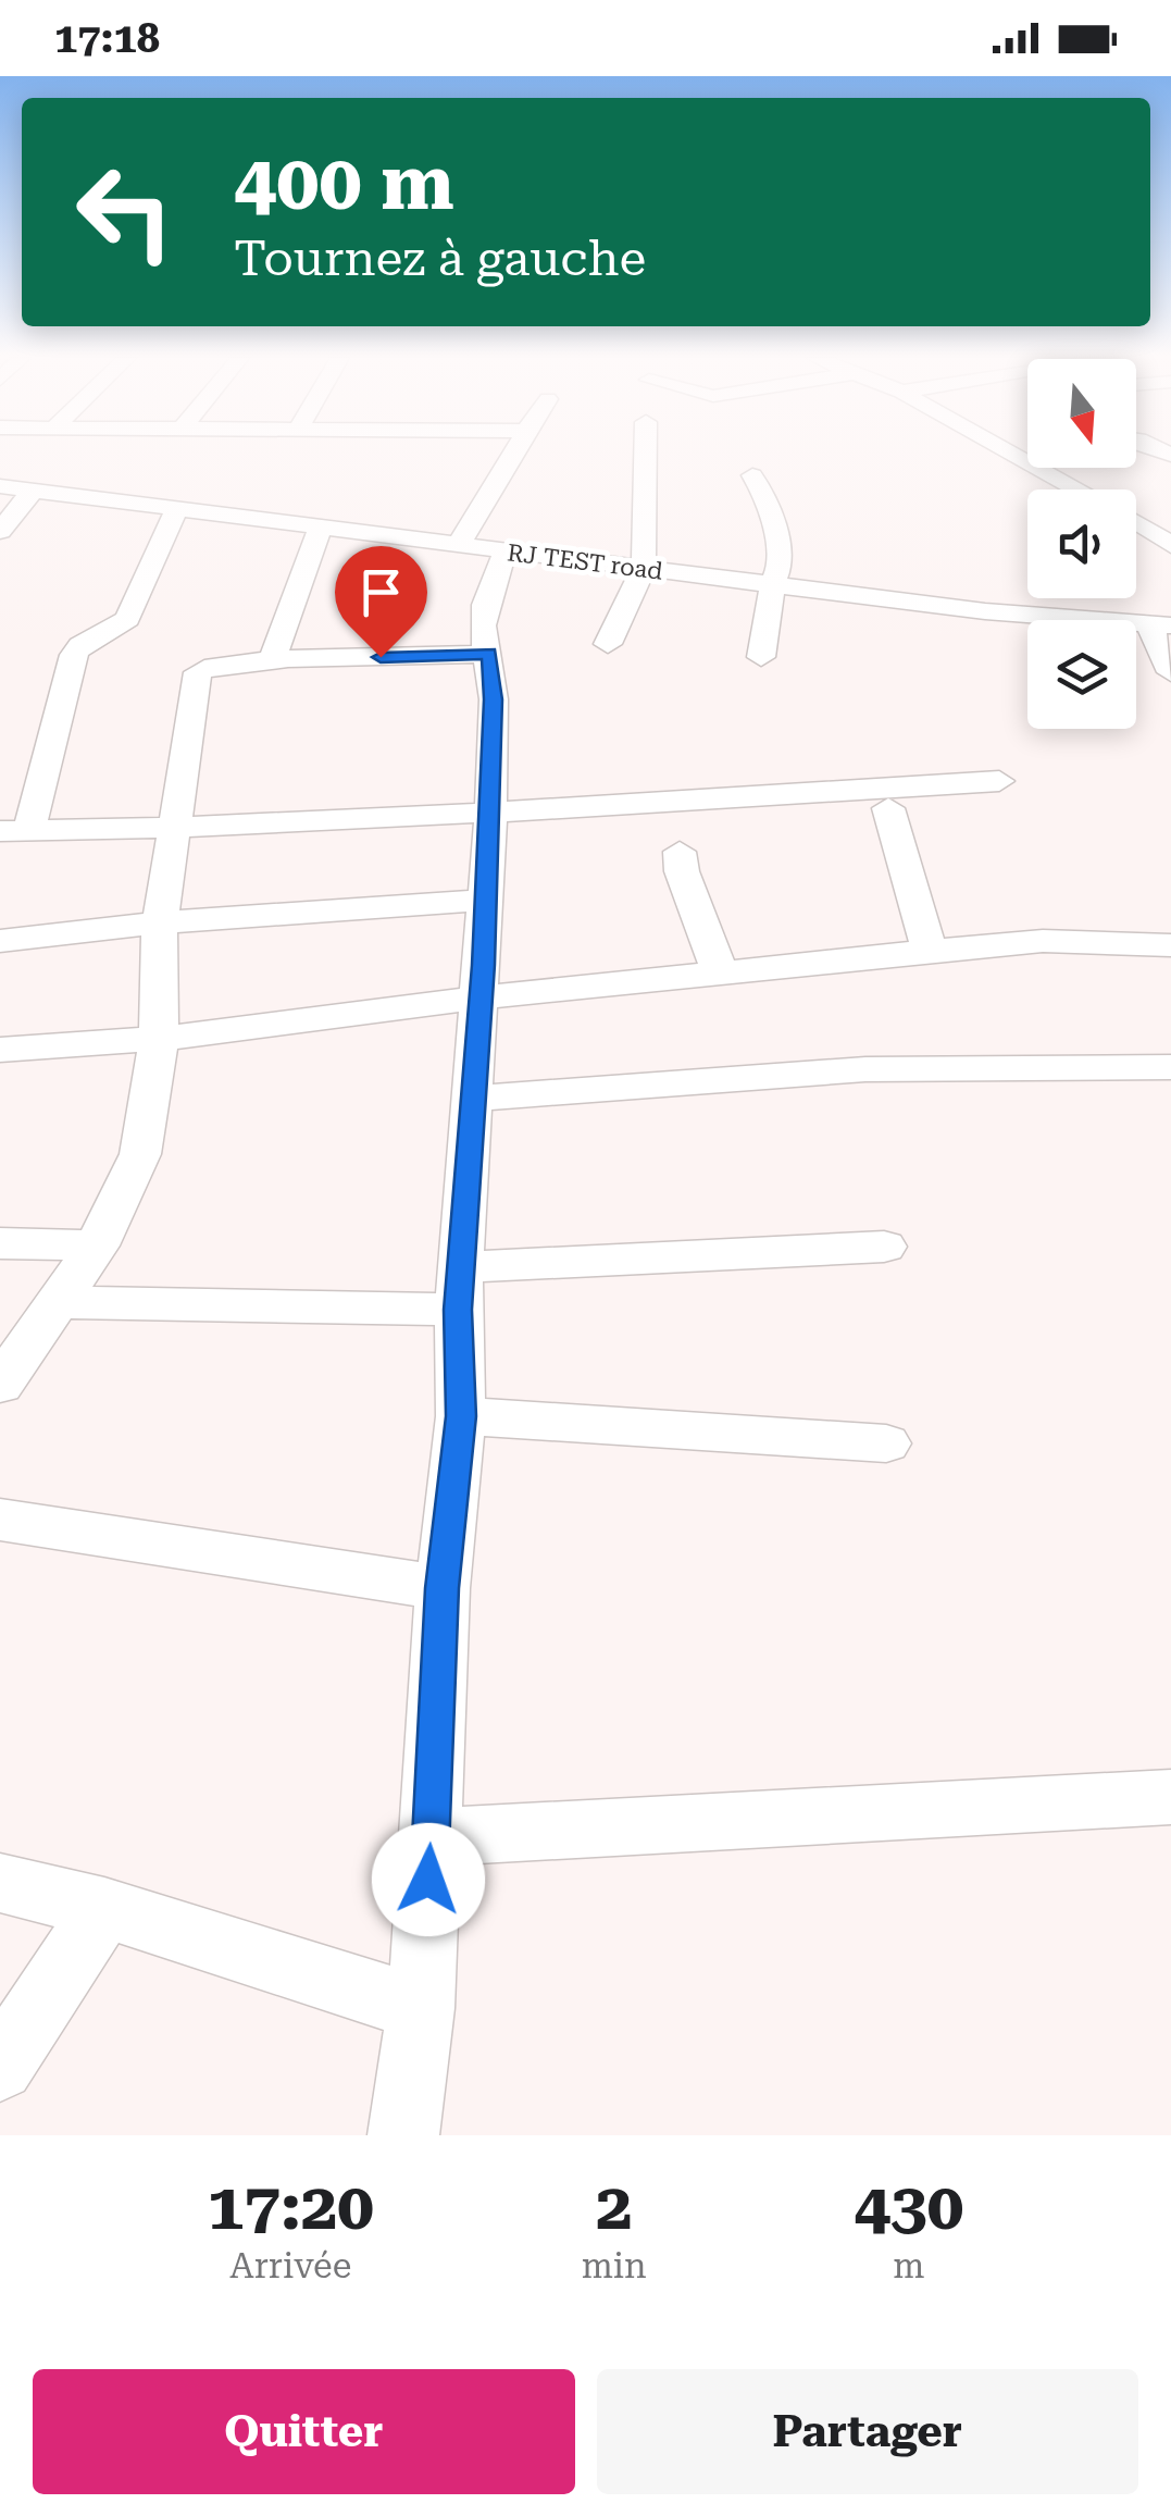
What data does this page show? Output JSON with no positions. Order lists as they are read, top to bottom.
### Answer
{
  "streets": {
    "street": ["RJ TEST road"]
  },
  "north": "bottom",
  "page": {
    "status": "17:18",
    "turn": ["400 m", "Tournez à gauche"],
    "eta": [
      "17:20",
      "Arrivée",
      "2",
      "min",
      "430",
      "m"
    ],
    "buttons": ["Quitter", "Partager"]
  }
}
